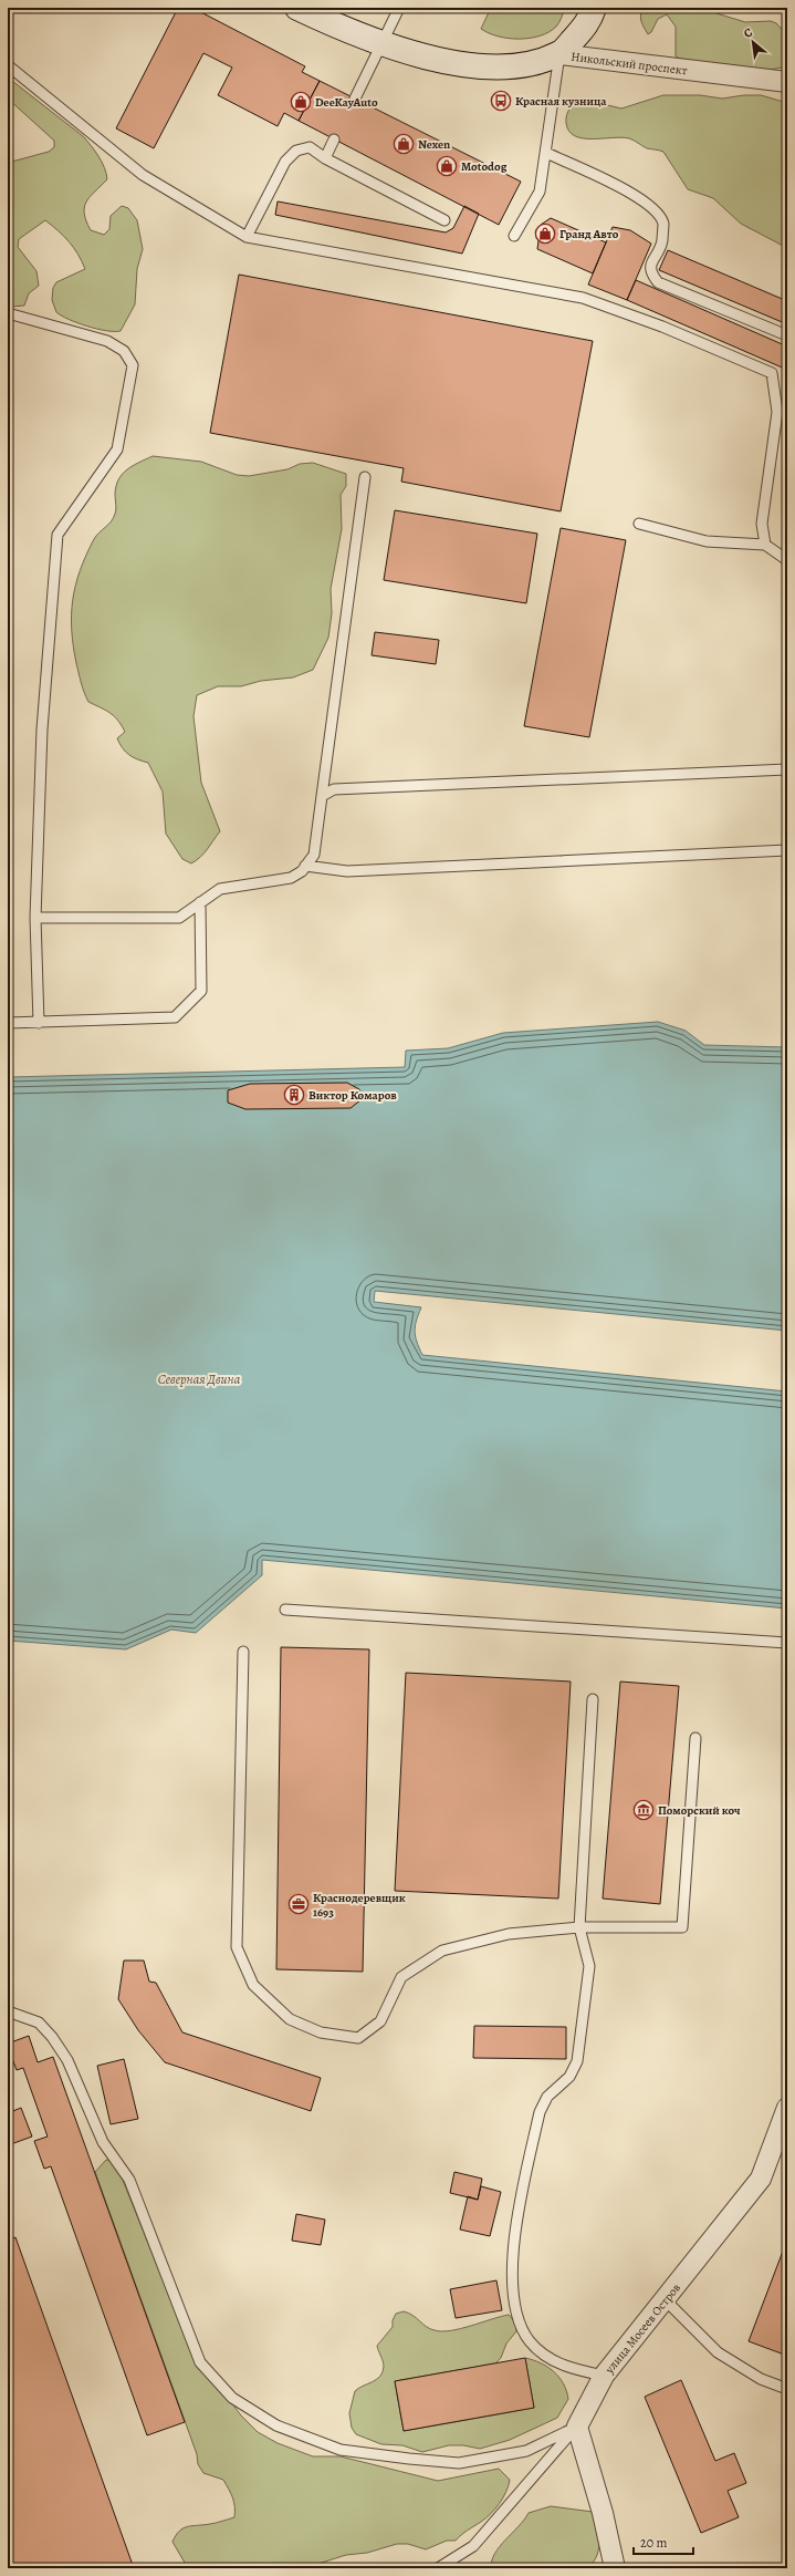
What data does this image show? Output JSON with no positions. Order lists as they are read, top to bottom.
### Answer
{
  "streets": {
    "main road": ["Никольский проспект"],
    "street": ["улица Мосеев Остров"]
  },
  "water": ["Северная Двина"],
  "places": {
    "bus stop": ["Красная кузница"],
    "shop": [
      "DeeKayAuto",
      "Nexen",
      "Motodog",
      "Гранд Авто"
    ],
    "building": ["Виктор Комаров"],
    "museum": ["Поморский коч"],
    "office": ["Краснодеревщик 1693"]
  },
  "scale_bar": "20 m",
  "north": "top left"
}
